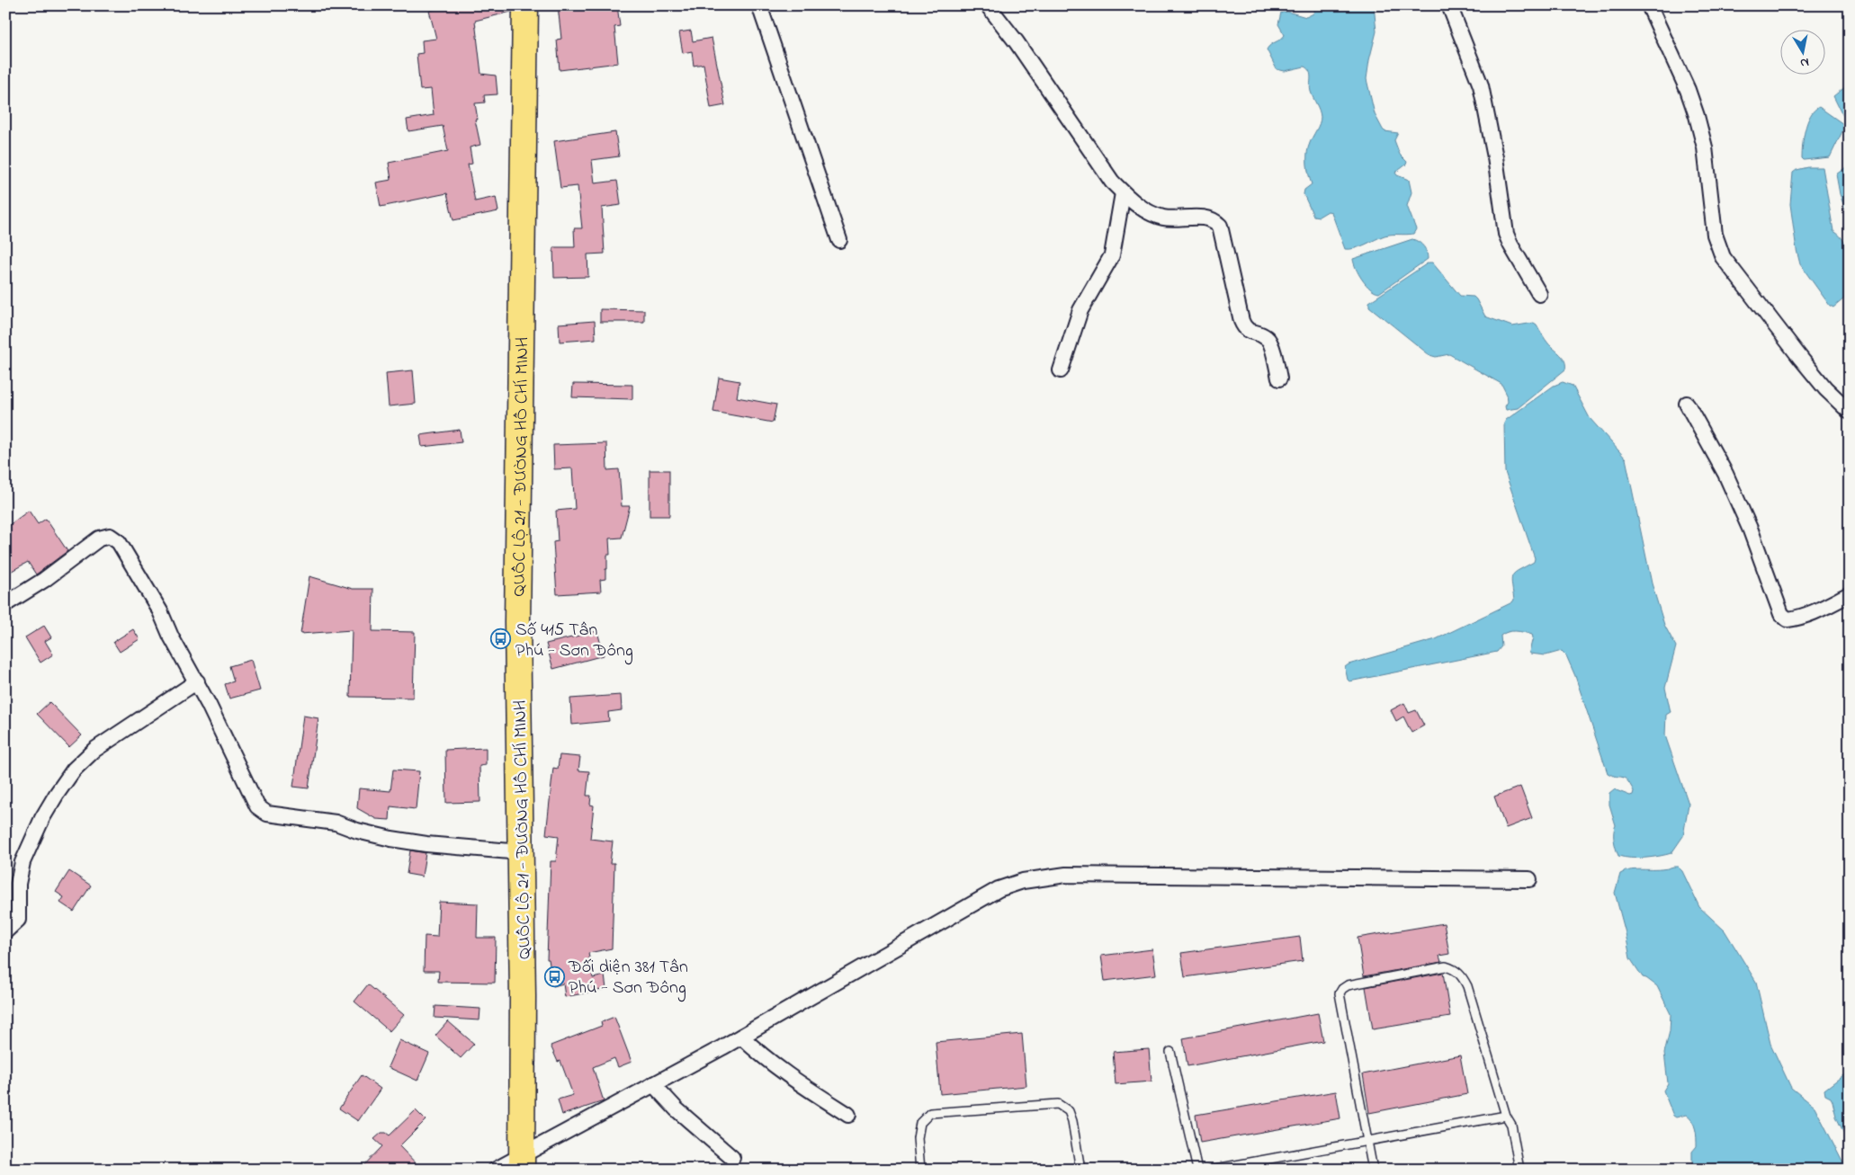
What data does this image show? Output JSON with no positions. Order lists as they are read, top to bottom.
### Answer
{
  "streets": {
    "highway": ["QUỐC LỘ 21 - ĐƯỜNG HỒ CHÍ MINH"]
  },
  "places": {
    "bus stop": ["Số 415 Tân Phú - Sơn Đông", "Đối diện 381 Tân Phú - Sơn Đông"]
  },
  "north": "bottom"
}
